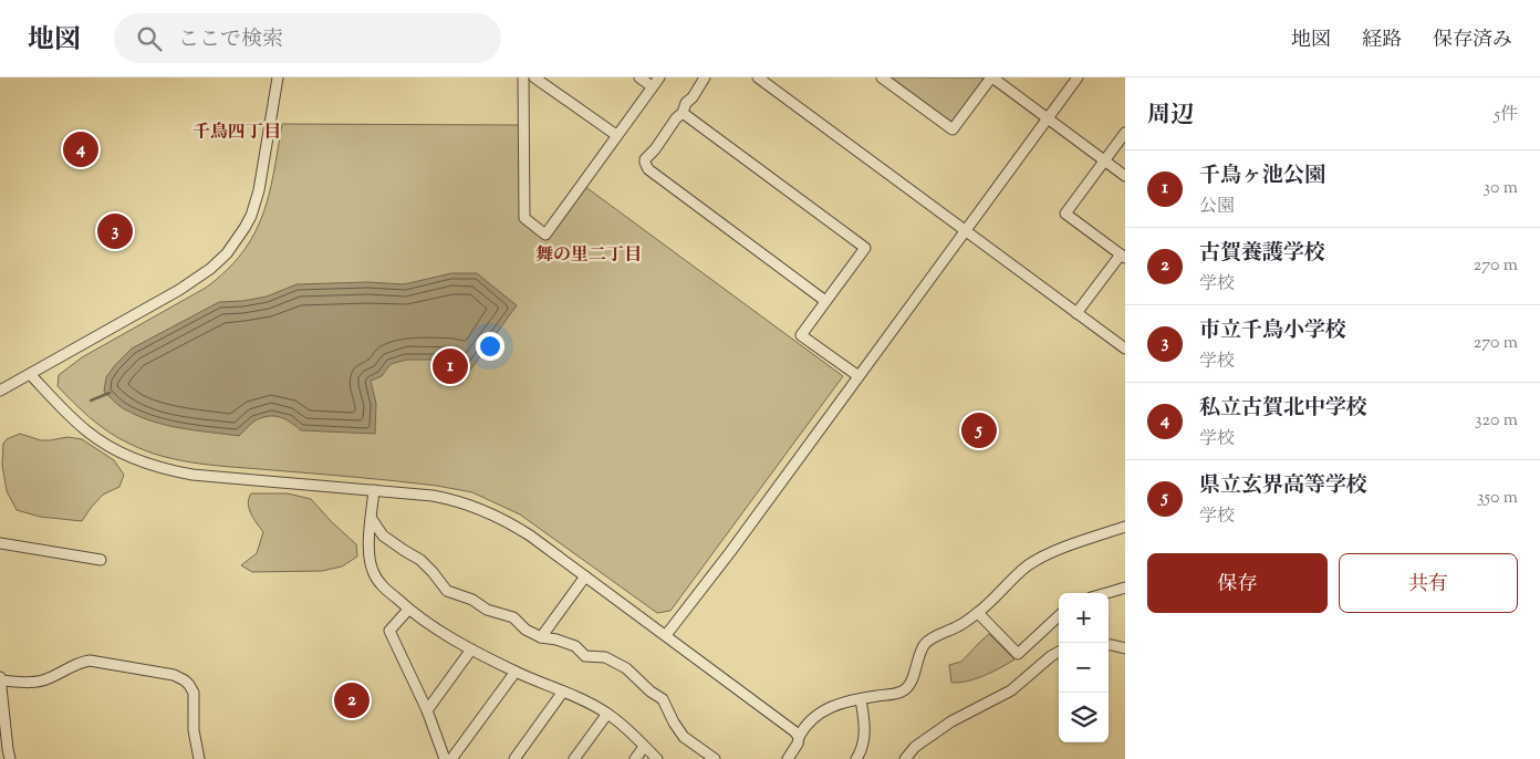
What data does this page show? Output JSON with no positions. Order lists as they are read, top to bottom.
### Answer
{
  "districts": ["千鳥四丁目", "舞の里二丁目"],
  "page": {
    "header": "地図",
    "search": "ここで検索",
    "nav": ["地図", "経路", "保存済み"],
    "heading": ["周辺", "5件"],
    "pins": [
      "4",
      "3",
      "1",
      "5",
      "2"
    ],
    "list": [
      {
        "mark": "1",
        "name": "千鳥ヶ池公園",
        "note": "公園",
        "value": "30 m"
      },
      {
        "mark": "2",
        "name": "古賀養護学校",
        "note": "学校",
        "value": "270 m"
      },
      {
        "mark": "3",
        "name": "市立千鳥小学校",
        "note": "学校",
        "value": "270 m"
      },
      {
        "mark": "4",
        "name": "私立古賀北中学校",
        "note": "学校",
        "value": "320 m"
      },
      {
        "mark": "5",
        "name": "県立玄界高等学校",
        "note": "学校",
        "value": "350 m"
      }
    ],
    "buttons": ["保存", "共有"],
    "map_buttons": ["+", "−"]
  }
}
